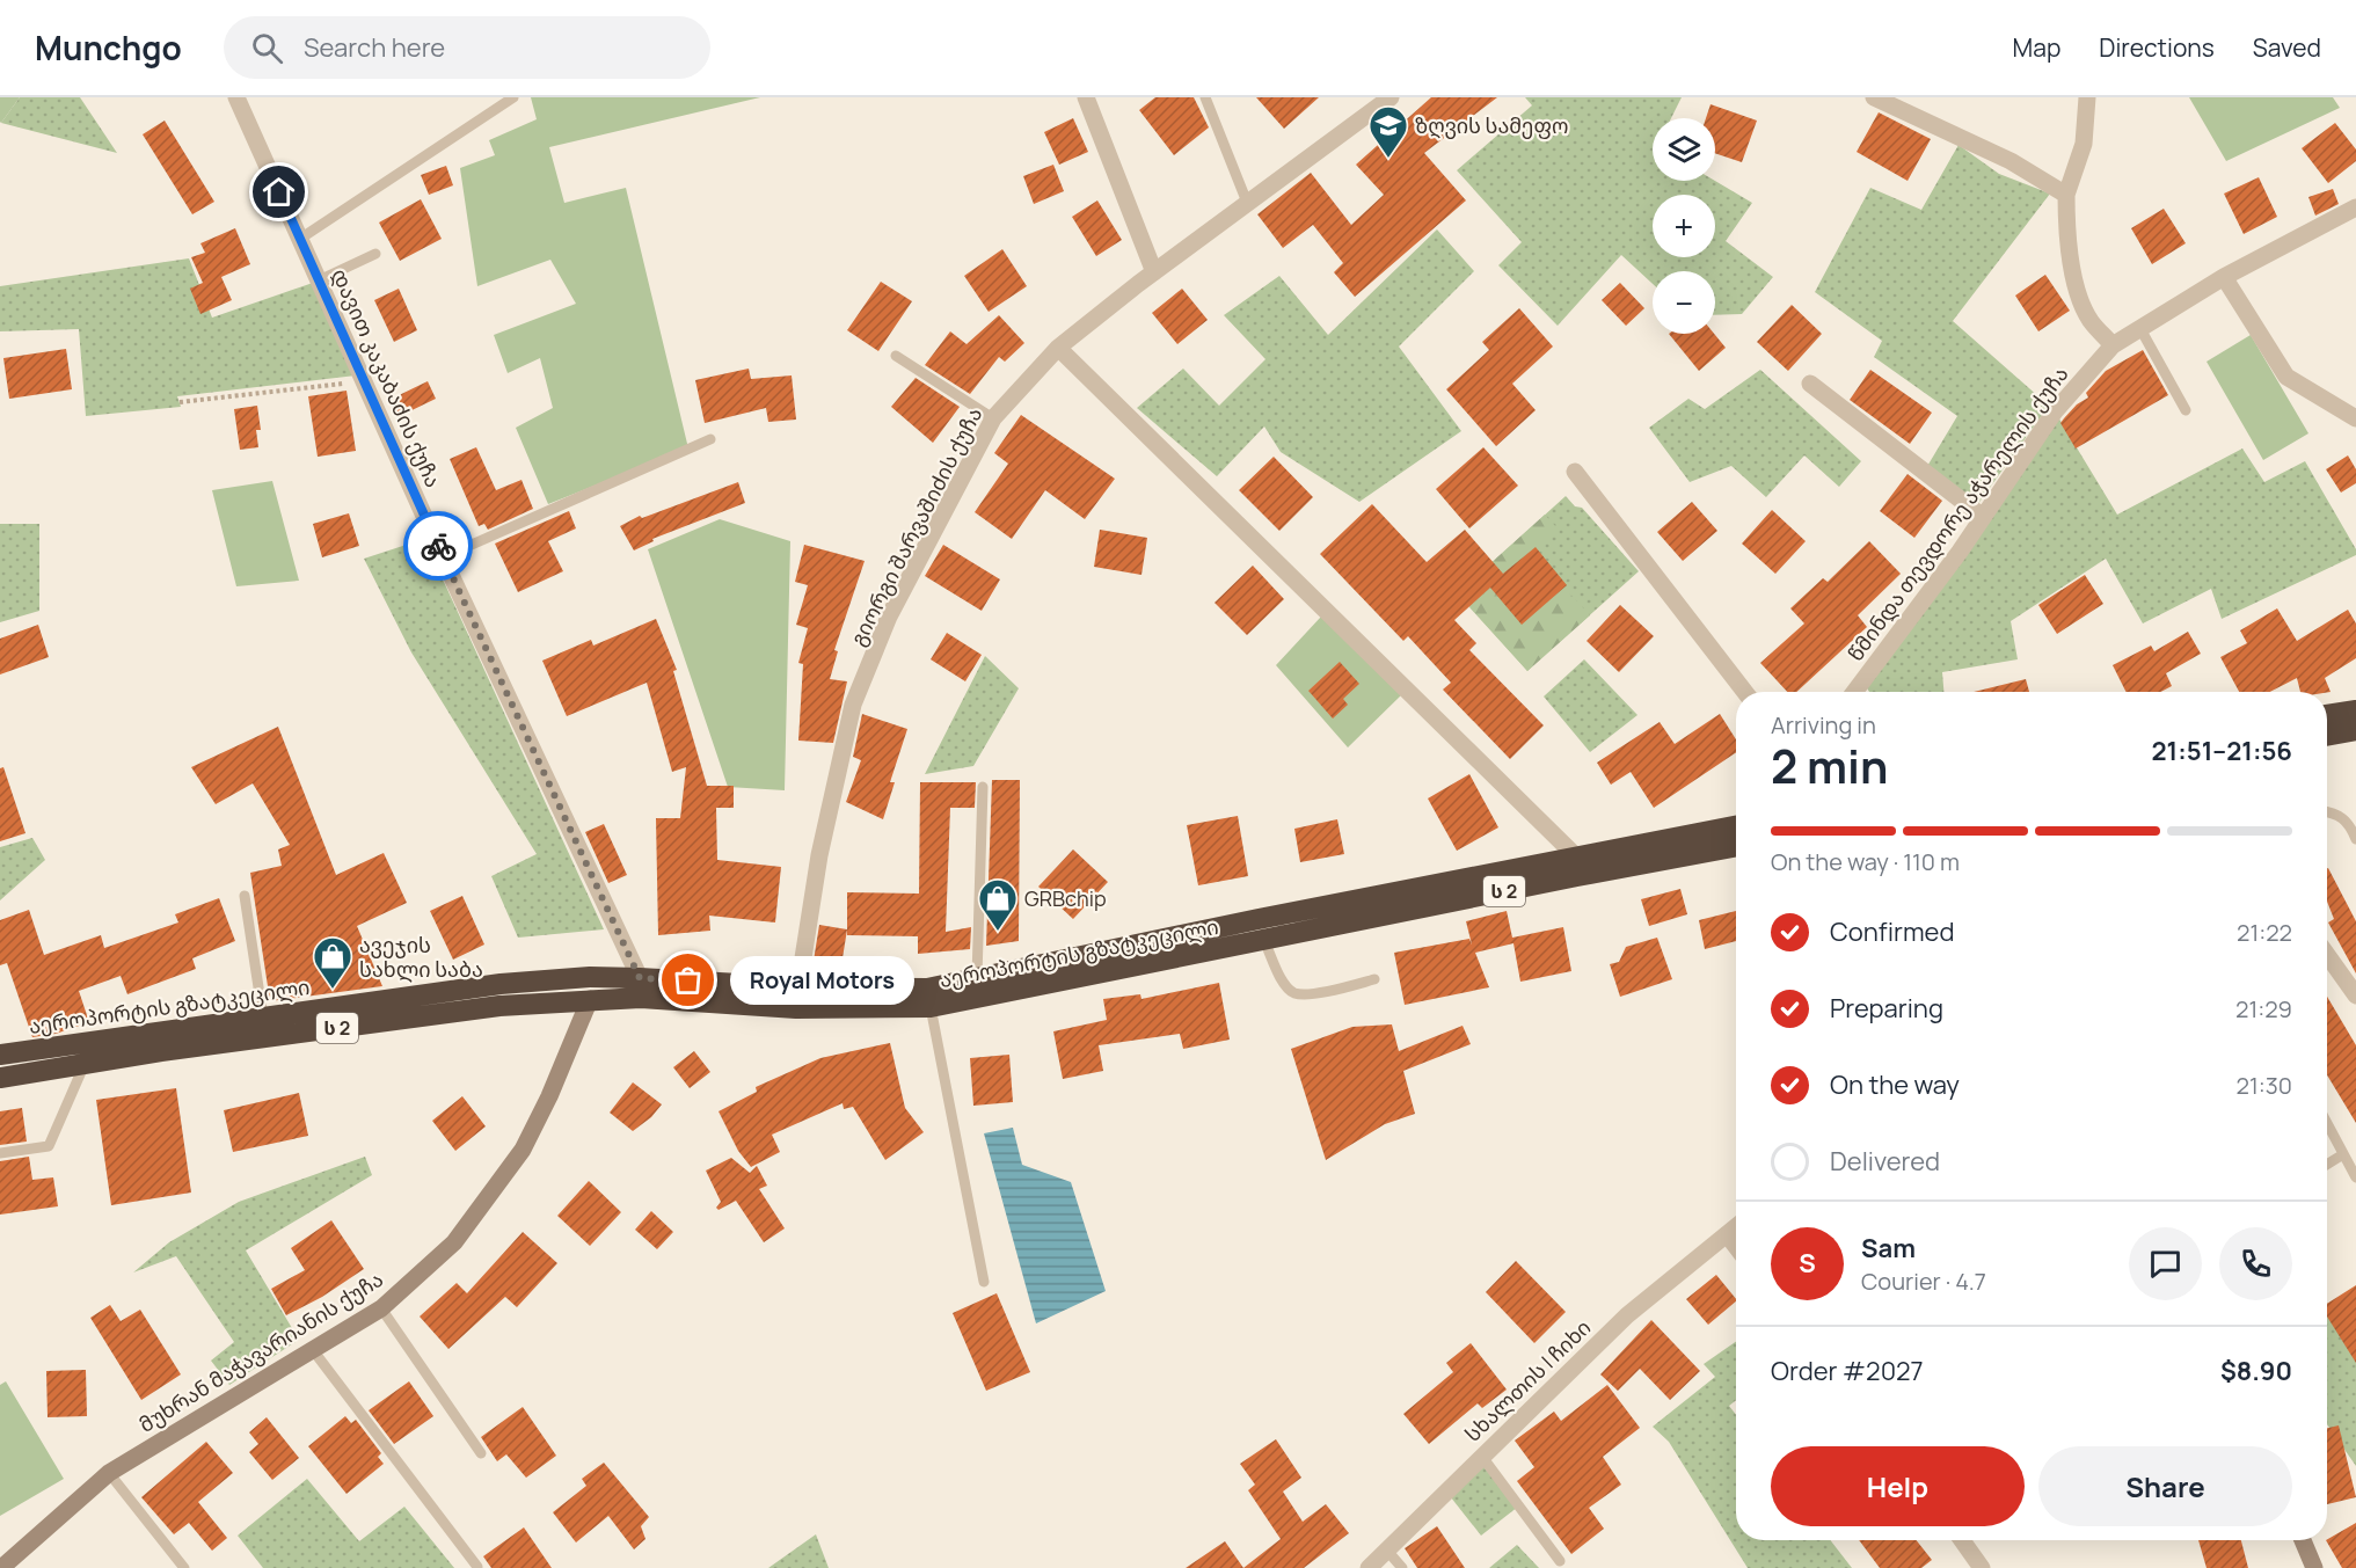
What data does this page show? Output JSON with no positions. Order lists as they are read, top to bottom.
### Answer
{
  "streets": {
    "highway": ["ს 2", "აეროპორტის გზატკეცილი"],
    "street": [
      "დავით კაკაბაძის ქუჩა",
      "წმინდა თევდორე აჭარელის ქუჩა",
      "გიორგი შარვაშიძის ქუჩა",
      "მუხრან მაჭავარიანის ქუჩა",
      "სხალთის I ჩიხი"
    ]
  },
  "crossings": [
    ["დავით კაკაბაძის ქუჩა", "აეროპორტის გზატკეცილი"],
    ["გიორგი შარვაშიძის ქუჩა", "აეროპორტის გზატკეცილი"],
    ["აეროპორტის გზატკეცილი", "მუხრან მაჭავარიანის ქუჩა"]
  ],
  "places": {
    "school or university": ["ზღვის სამეფო"],
    "shop": ["GRBchip", "ავეჯის სახლი საბა"],
    "other": ["Royal Motors"]
  },
  "page": {
    "header": "Munchgo",
    "search": "Search here",
    "nav": ["Map", "Directions", "Saved"],
    "map_buttons": ["+", "−"],
    "heading": ["2 min", "Arriving in", "21:51–21:56"],
    "panel": [
      "Sam",
      "Courier · 4.7",
      "Order #2027",
      "$8.90"
    ],
    "bar": "On the way · 110 m",
    "list": [
      ["Confirmed", "21:22"],
      ["Preparing", "21:29"],
      ["On the way", "21:30"],
      "Delivered"
    ],
    "bubble": "Royal Motors",
    "round": "S",
    "buttons": ["Help", "Share"]
  }
}
